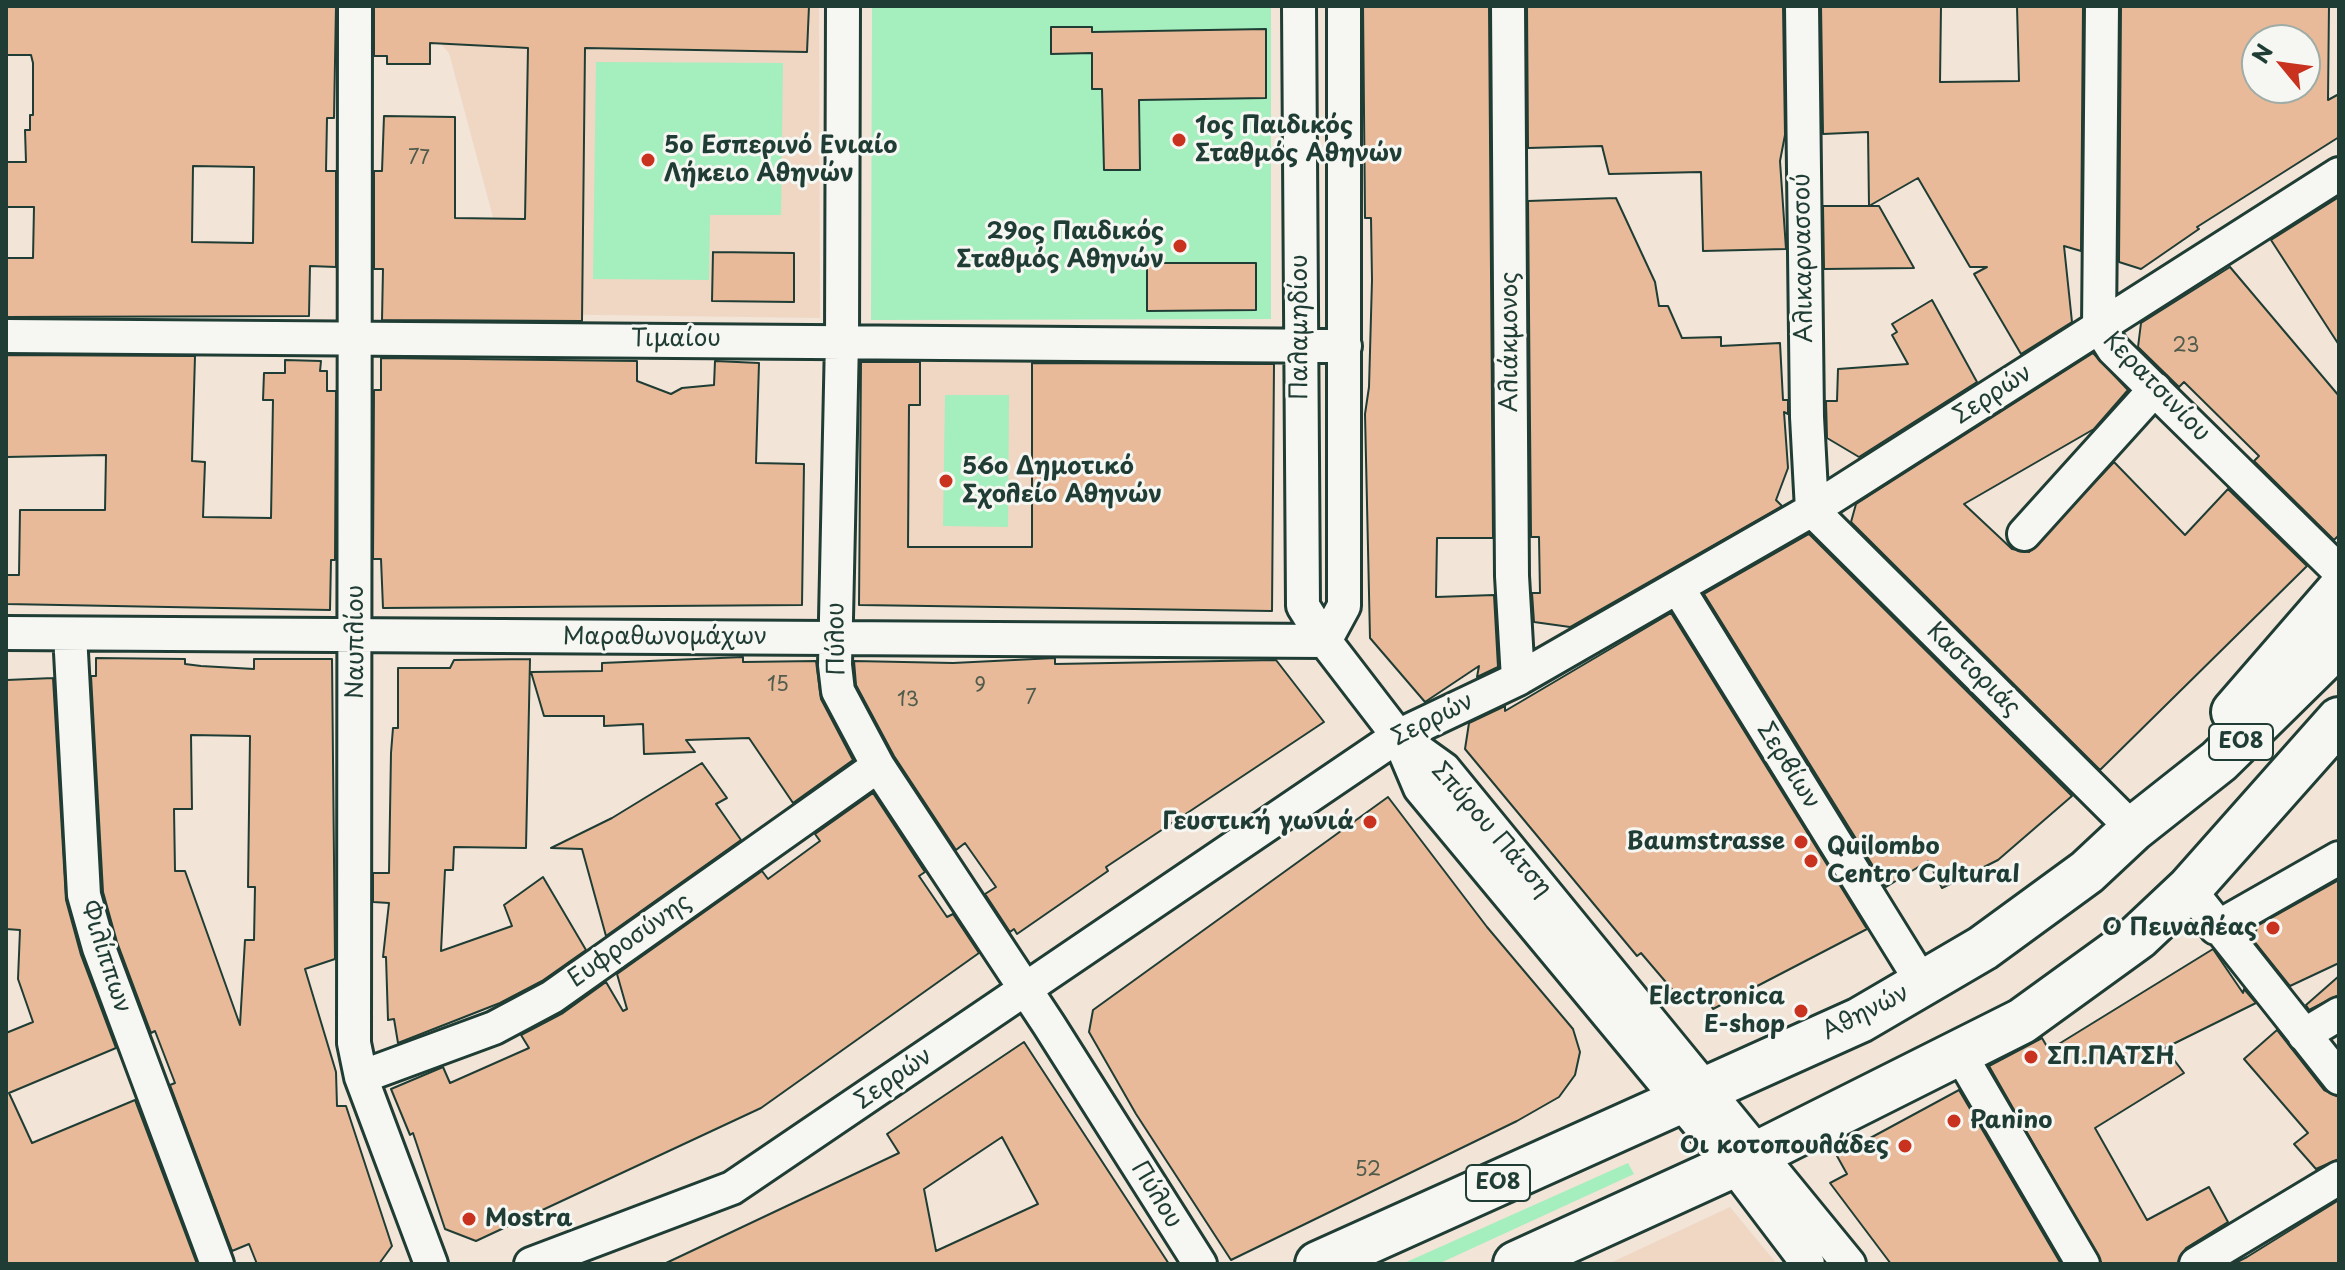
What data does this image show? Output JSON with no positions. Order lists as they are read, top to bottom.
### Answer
{
  "streets": {
    "highway": ["ΕΟ8", "Αθηνών"],
    "street": [
      "Αλικαρνασσού",
      "Παλαμηδίου",
      "Τιμαίου",
      "Αλιάκμονος",
      "Κερατσινίου",
      "Σερρών",
      "Μαραθωνομάχων",
      "Πύλου",
      "Ναυπλίου",
      "Καστοριάς",
      "Σερβίων",
      "Σπύρου Πάτση",
      "Ευφροσύνης",
      "Φιλίππων"
    ]
  },
  "crossings": [
    ["Αλικαρνασσού", "Σερρών"],
    ["Αλικαρνασσού", "Καστοριάς"],
    ["Παλαμηδίου", "Τιμαίου"],
    ["Παλαμηδίου", "Σερρών"],
    ["Παλαμηδίου", "Μαραθωνομάχων"],
    ["Παλαμηδίου", "Σπύρου Πάτση"],
    ["Τιμαίου", "Πύλου"],
    ["Τιμαίου", "Ναυπλίου"],
    ["Αλιάκμονος", "Σερρών"],
    ["Κερατσινίου", "Σερρών"],
    ["Σερρών", "Πύλου"],
    ["Σερρών", "Καστοριάς"],
    ["Σερρών", "Σερβίων"],
    ["Σερρών", "Σπύρου Πάτση"],
    ["Μαραθωνομάχων", "Πύλου"],
    ["Μαραθωνομάχων", "Ναυπλίου"],
    ["Μαραθωνομάχων", "Φιλίππων"],
    ["Πύλου", "Ευφροσύνης"],
    ["Ναυπλίου", "Ευφροσύνης"],
    ["Καστοριάς", "Αθηνών"],
    ["ΕΟ8", "Σπύρου Πάτση"],
    ["Σερβίων", "Αθηνών"],
    ["Σπύρου Πάτση", "Αθηνών"]
  ],
  "places": [
    "1ος Παιδικός Σταθμός Αθηνών",
    "5ο Εσπερινό Ενιαίο Λήκειο Αθηνών",
    "29ος Παιδικός Σταθμός Αθηνών",
    "56ο Δημοτικό Σχολείο Αθηνών",
    "Γευστική γωνιά",
    "Baumstrasse",
    "Quilombo Centro Cultural",
    "Ο Πειναλέας",
    "Electronica E-shop",
    "ΣΠ.ΠΑΤΣΗ",
    "Panino",
    "Οι κοτοπουλάδες",
    "Mostra"
  ],
  "house_numbers": [
    "77",
    "23",
    "15",
    "9",
    "7",
    "13",
    "52"
  ],
  "north": "top left"
}
